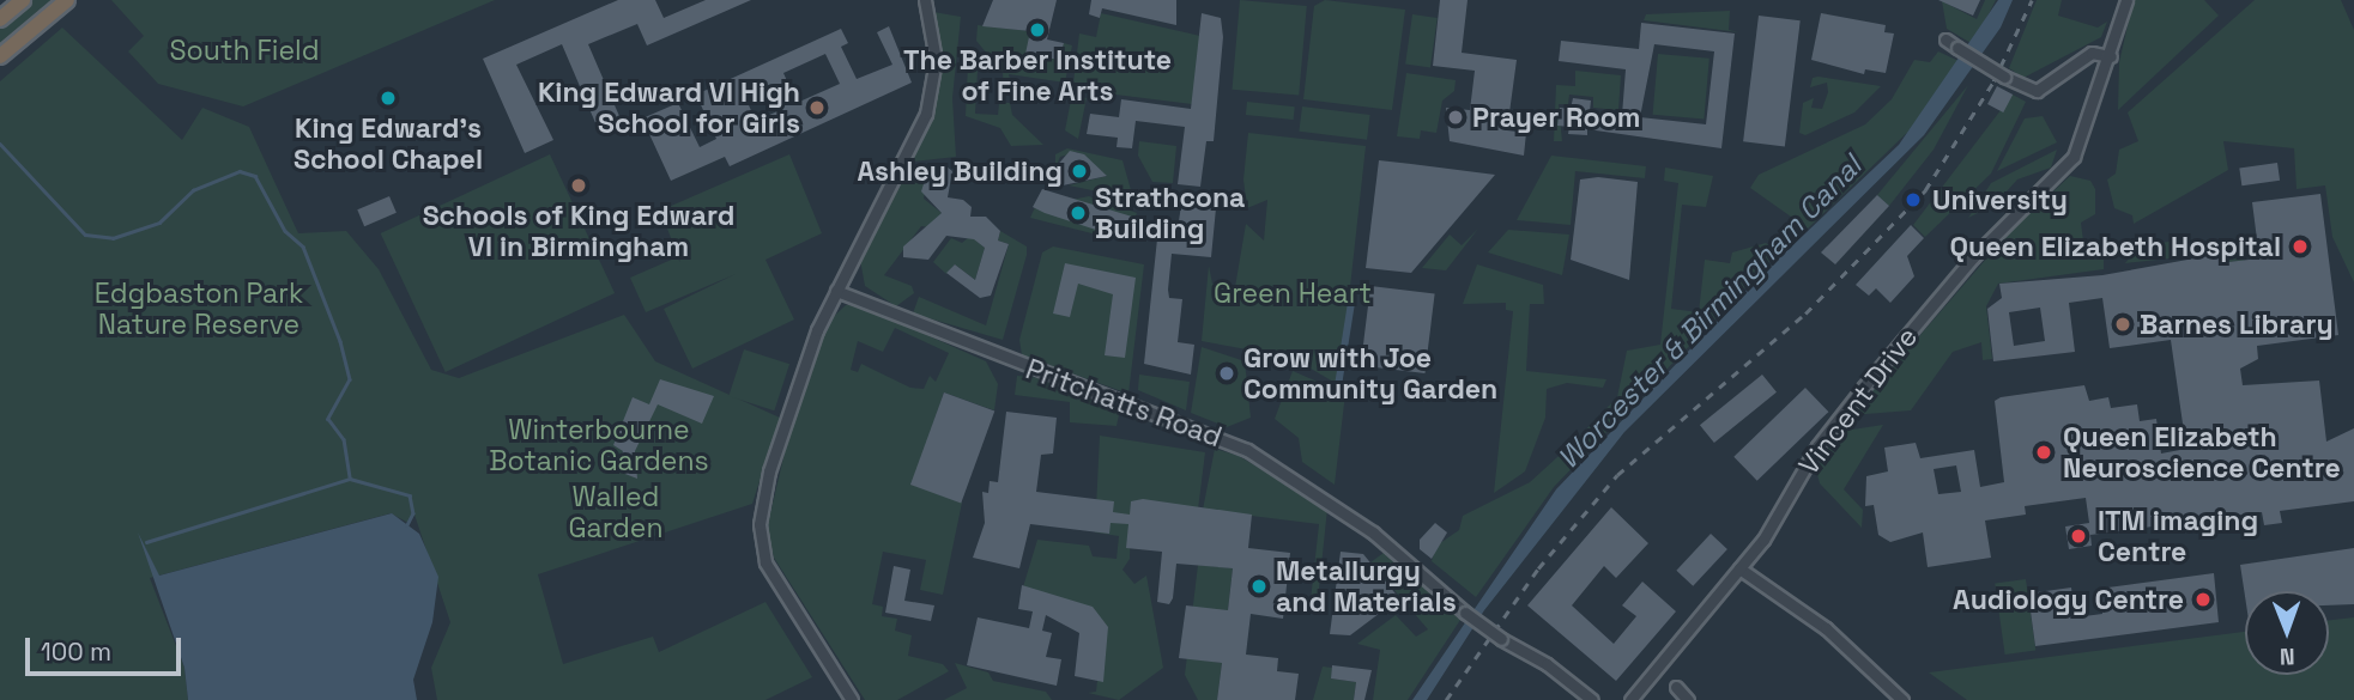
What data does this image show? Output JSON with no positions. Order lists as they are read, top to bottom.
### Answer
{
  "streets": {
    "street": ["Vincent Drive", "Pritchatts Road"]
  },
  "water": ["Worcester & Birmingham Canal"],
  "parks": [
    "South Field",
    "Edgbaston Park Nature Reserve",
    "Green Heart",
    "Winterbourne Botanic Gardens",
    "Walled Garden"
  ],
  "places": [
    "The Barber Institute of Fine Arts",
    "King Edward's School Chapel",
    "King Edward VI High School for Girls",
    "Prayer Room",
    "Ashley Building",
    "Schools of King Edward VI in Birmingham",
    "University",
    "Strathcona Building",
    "Queen Elizabeth Hospital",
    "Barnes Library",
    "Grow with Joe Community Garden",
    "Queen Elizabeth Neuroscience Centre",
    "ITM imaging Centre",
    "Metallurgy and Materials",
    "Audiology Centre"
  ],
  "scale_bar": "100 m",
  "north": "bottom"
}
